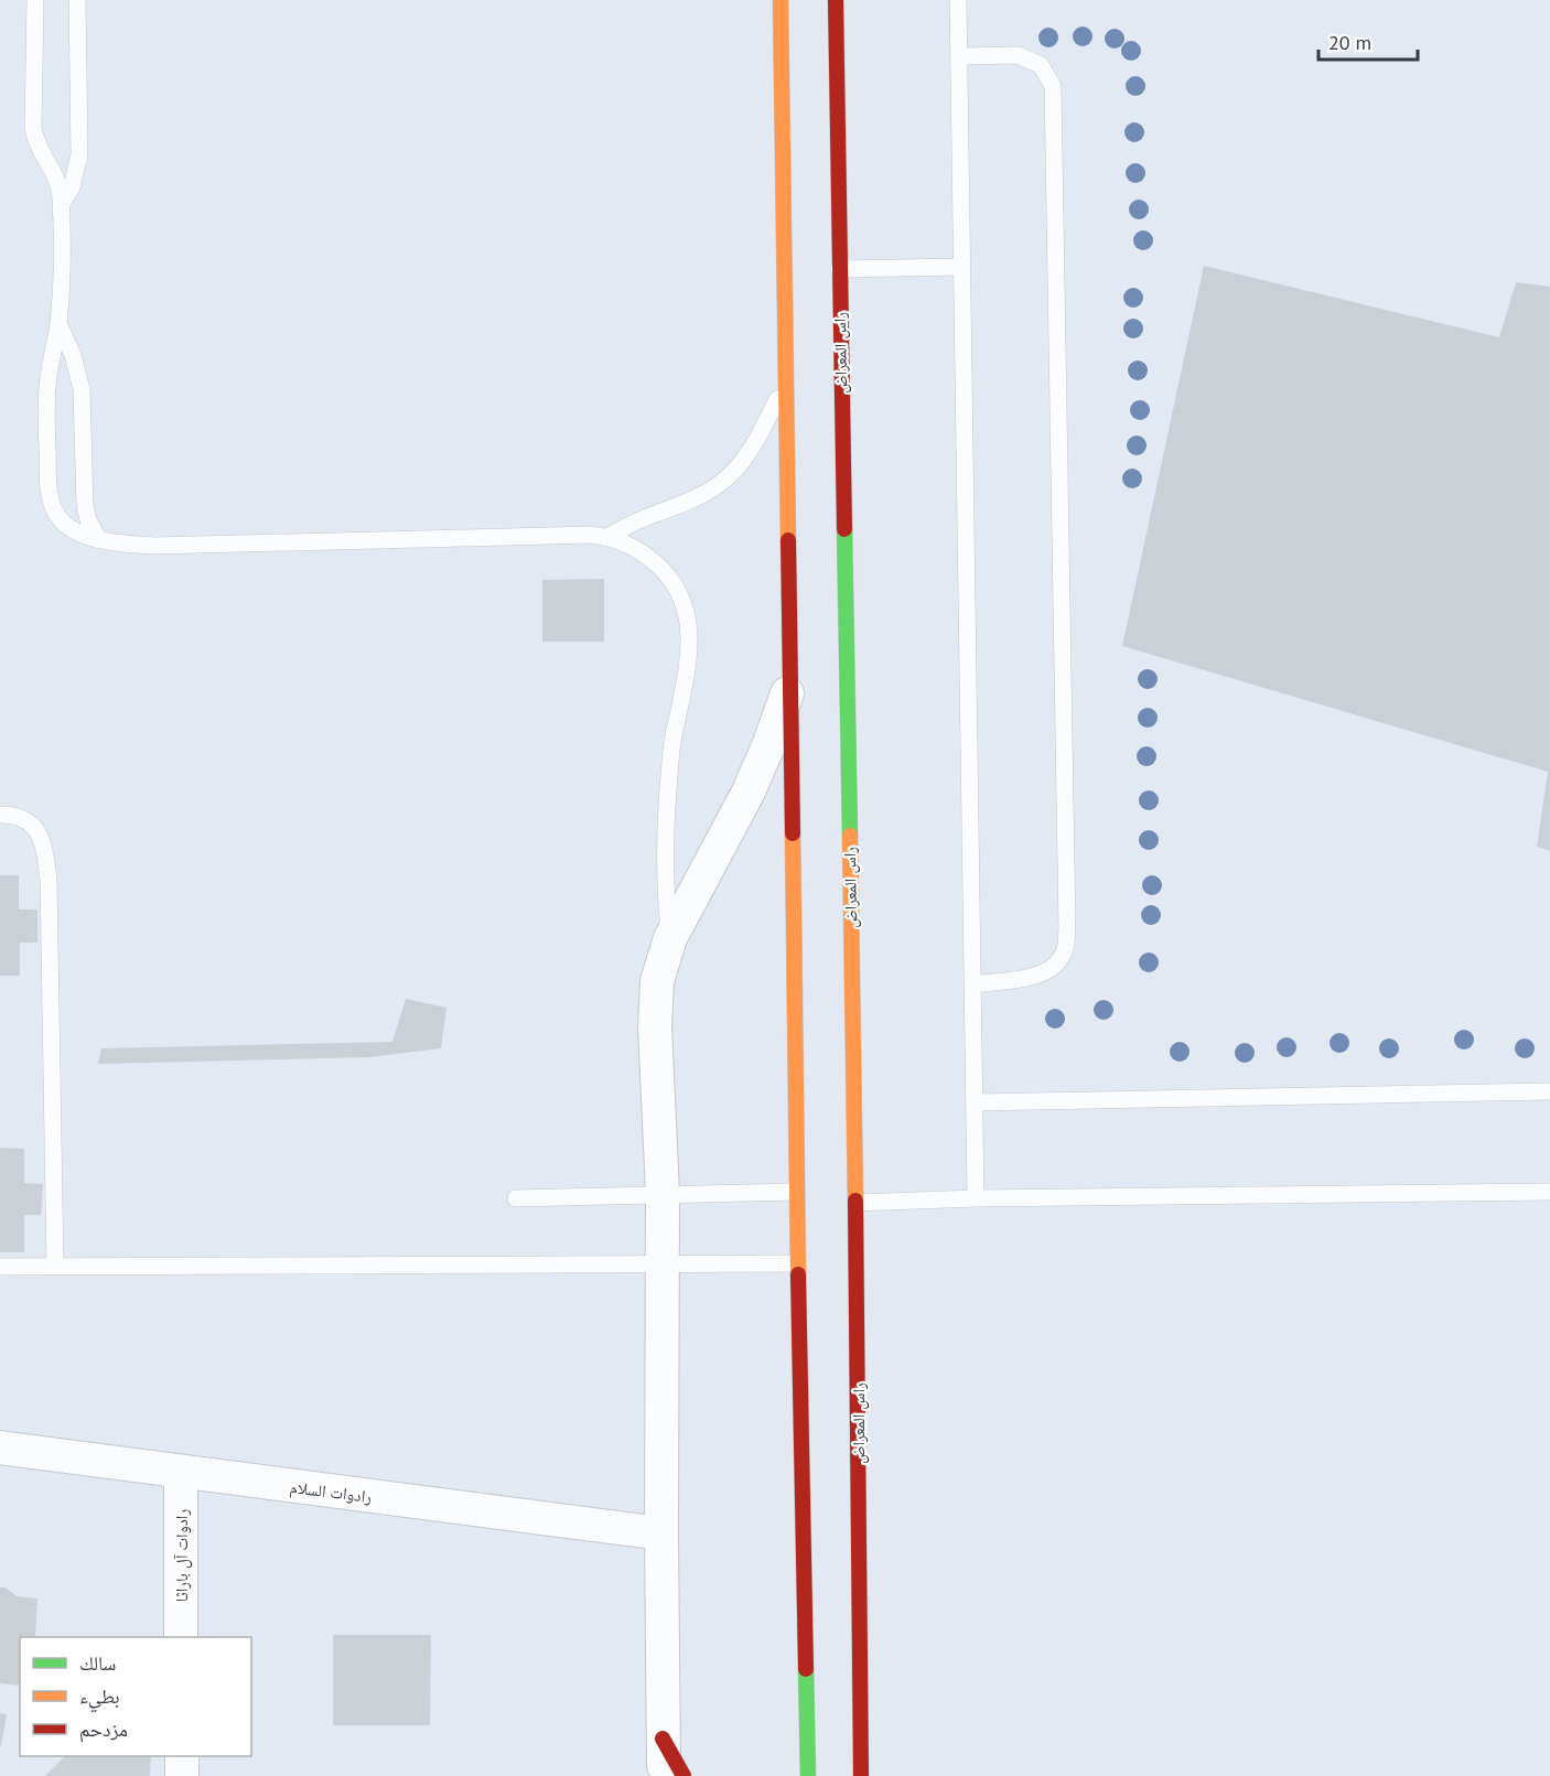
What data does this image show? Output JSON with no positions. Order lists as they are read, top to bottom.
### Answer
{
  "streets": {
    "street": ["راس المعراض", "رادوات السلام", "رادوات آل باراثا"]
  },
  "crossings": [
    ["رادوات السلام", "رادوات آل باراثا"]
  ],
  "legend": ["سالك", "بطيء", "مزدحم"],
  "scale_bar": "20 m"
}
